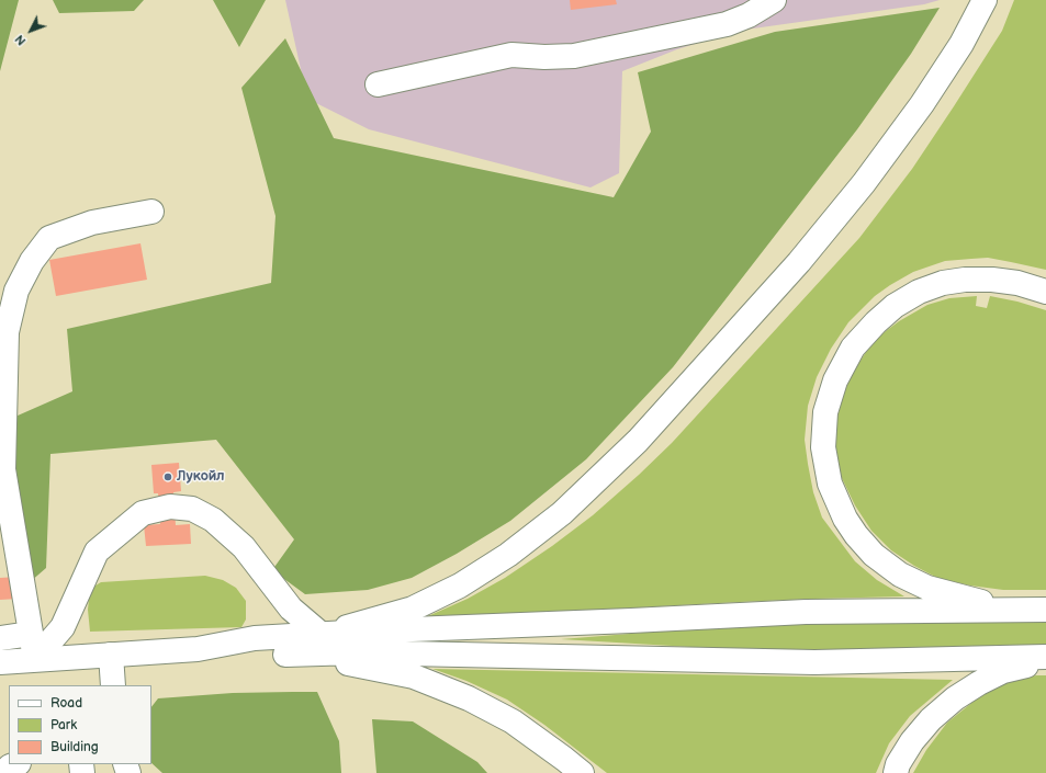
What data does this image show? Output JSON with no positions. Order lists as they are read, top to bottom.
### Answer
{
  "places": ["Лукойл"],
  "legend": ["Road", "Park", "Building"],
  "north": "bottom left"
}
